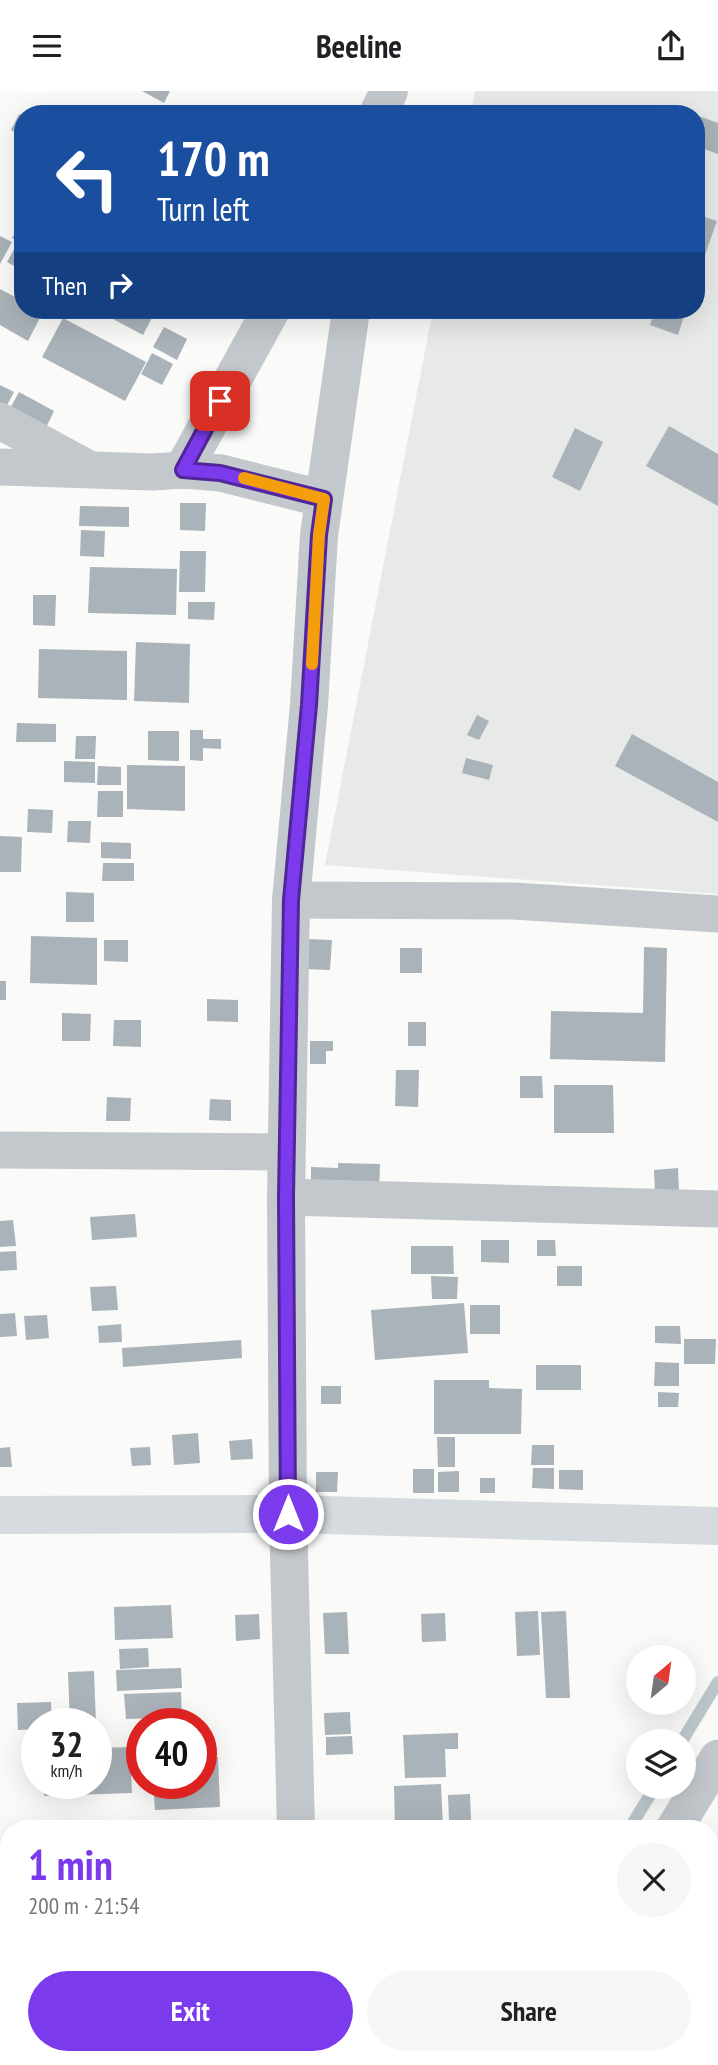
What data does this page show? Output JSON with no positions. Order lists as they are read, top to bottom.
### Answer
{
  "north": "top right",
  "page": {
    "header": "Beeline",
    "turn": ["170 m", "Turn left"],
    "then": "Then",
    "speed": "32 km/h",
    "limit": "40",
    "heading": ["1 min", "200 m · 21:54"],
    "buttons": ["Exit", "Share"]
  }
}
